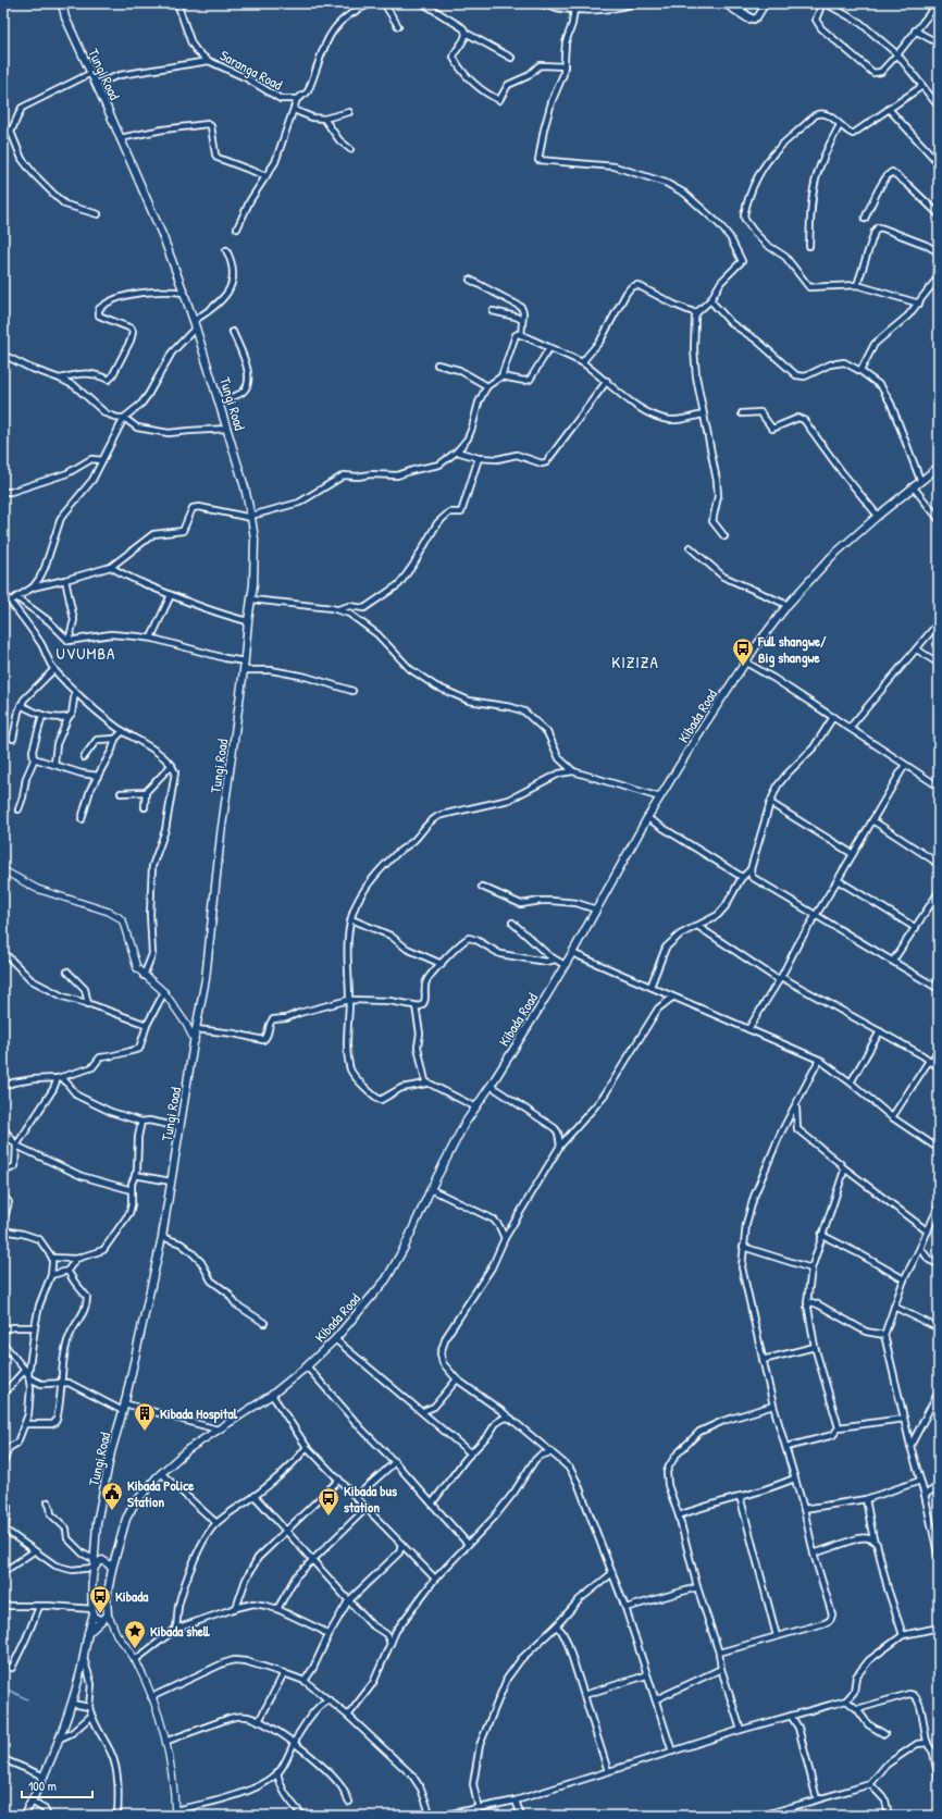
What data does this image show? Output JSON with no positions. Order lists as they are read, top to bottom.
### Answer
{
  "streets": {
    "main road": ["Tungi Road", "Kibada Road"],
    "street": ["Saranga Road"]
  },
  "crossings": [
    ["Saranga Road", "Tungi Road"]
  ],
  "districts": ["UVUMBA", "KIZIZA"],
  "places": {
    "bus stop": ["Full shangwe/ Big shangwe", "Kibada bus station", "Kibada"],
    "building": ["Kibada Hospital"],
    "public building": ["Kibada Police Station"],
    "place": ["Kibada shell"]
  },
  "scale_bar": "100 m"
}
